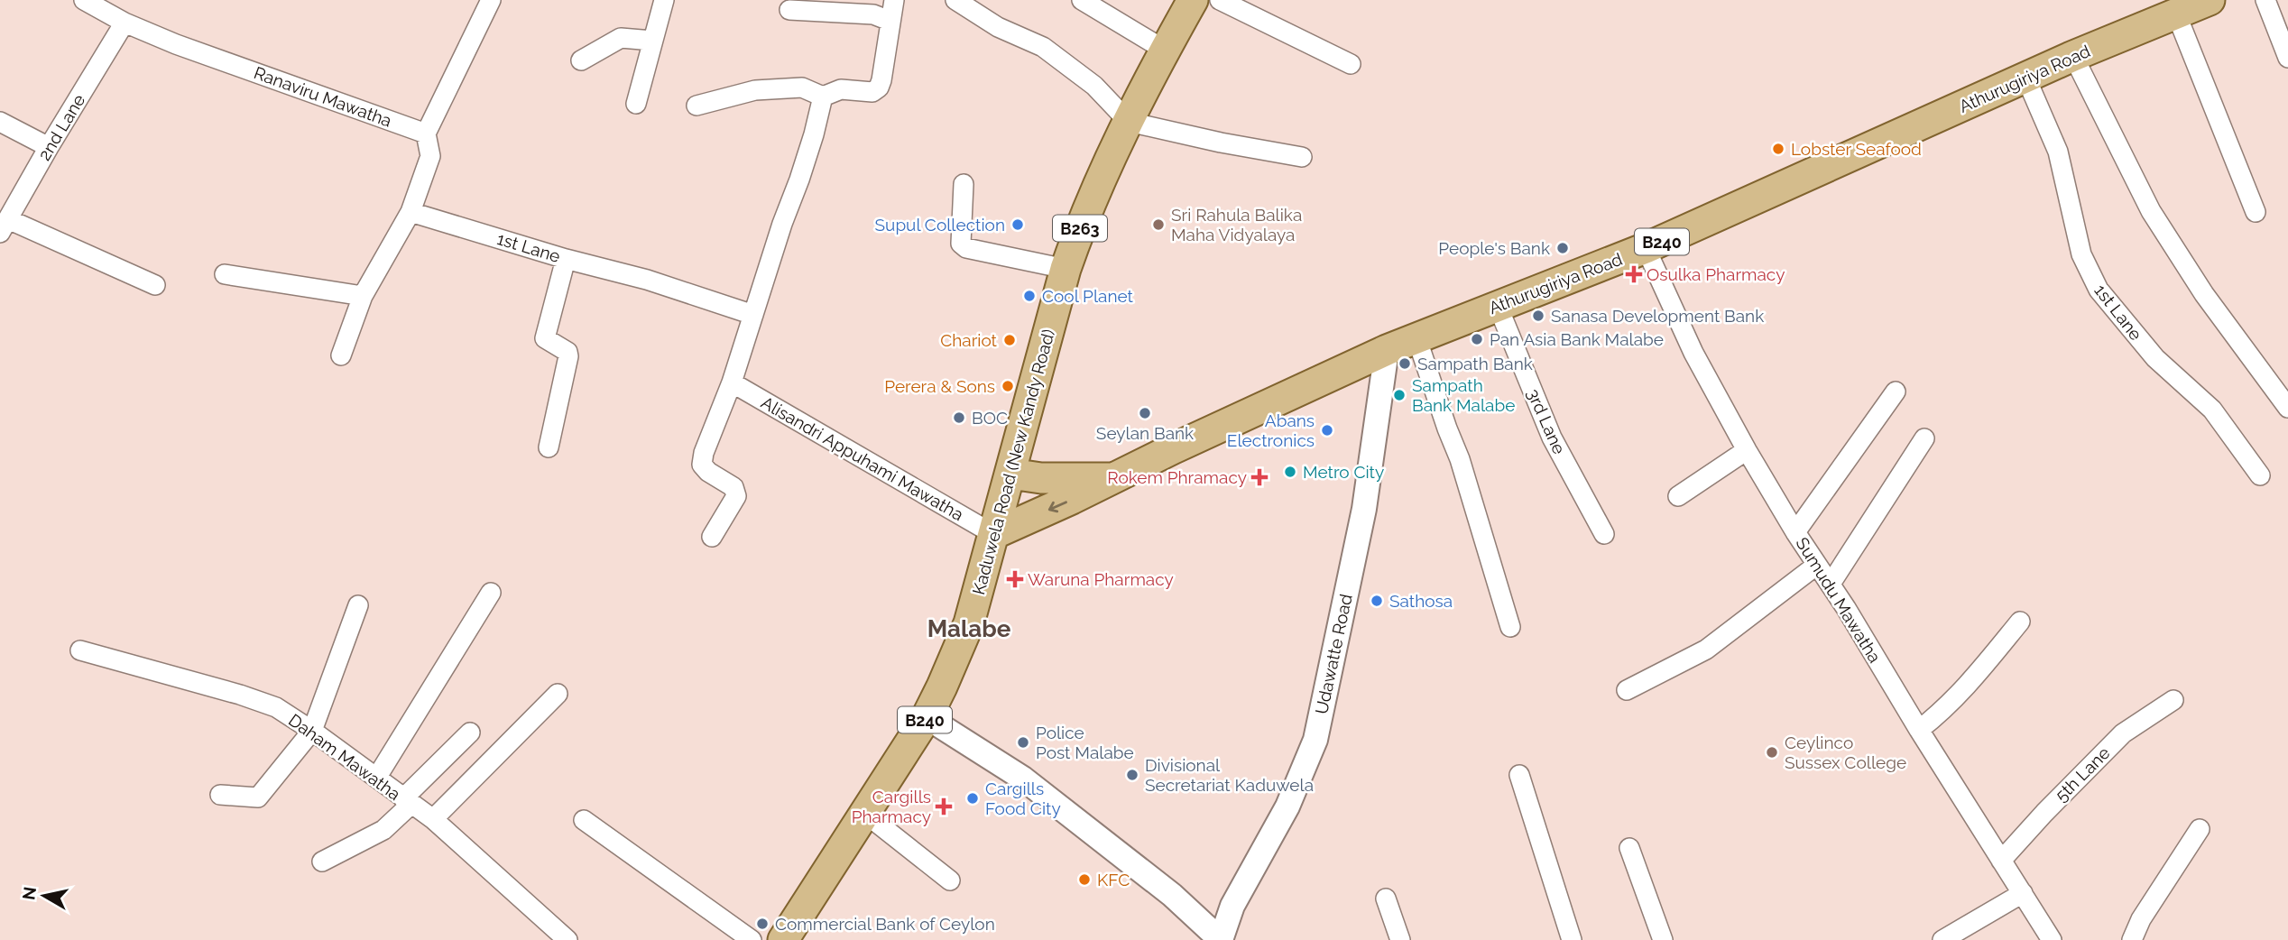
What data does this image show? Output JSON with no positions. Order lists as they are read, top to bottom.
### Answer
{
  "streets": {
    "main road": [
      "Athurugiriya Road",
      "B263",
      "B240",
      "Kaduwela Road (New Kandy Road)"
    ],
    "street": [
      "Ranaviru Mawatha",
      "2nd Lane",
      "1st Lane",
      "3rd Lane",
      "Alisandri Appuhami Mawatha",
      "Sumudu Mawatha",
      "Udawatte Road",
      "Daham Mawatha",
      "5th Lane"
    ]
  },
  "crossings": [
    ["Athurugiriya Road", "1st Lane"],
    ["Athurugiriya Road", "3rd Lane"],
    ["Athurugiriya Road", "Alisandri Appuhami Mawatha"],
    ["Athurugiriya Road", "Kaduwela Road (New Kandy Road)"],
    ["Athurugiriya Road", "Sumudu Mawatha"],
    ["Athurugiriya Road", "Udawatte Road"],
    ["Ranaviru Mawatha", "2nd Lane"],
    ["Alisandri Appuhami Mawatha", "Kaduwela Road (New Kandy Road)"],
    ["Kaduwela Road (New Kandy Road)", "Udawatte Road"],
    ["Sumudu Mawatha", "5th Lane"]
  ],
  "districts": ["Malabe"],
  "places": {
    "other": [
      "Lobster Seafood",
      "Supul Collection",
      "Sri Rahula Balika Maha Vidyalaya",
      "People's Bank",
      "Cool Planet",
      "Sanasa Development Bank",
      "Pan Asia Bank Malabe",
      "Chariot",
      "Sampath Bank",
      "Perera & Sons",
      "Sampath Bank Malabe",
      "Seylan Bank",
      "BOC",
      "Abans Electronics",
      "Metro City",
      "Sathosa",
      "Police Post Malabe",
      "Ceylinco Sussex College",
      "Divisional Secretariat Kaduwela",
      "Cargills Food City",
      "KFC",
      "Commercial Bank of Ceylon"
    ],
    "health": [
      "Osulka Pharmacy",
      "Rokem Phramacy",
      "Waruna Pharmacy",
      "Cargills Pharmacy"
    ]
  },
  "north": "left"
}
